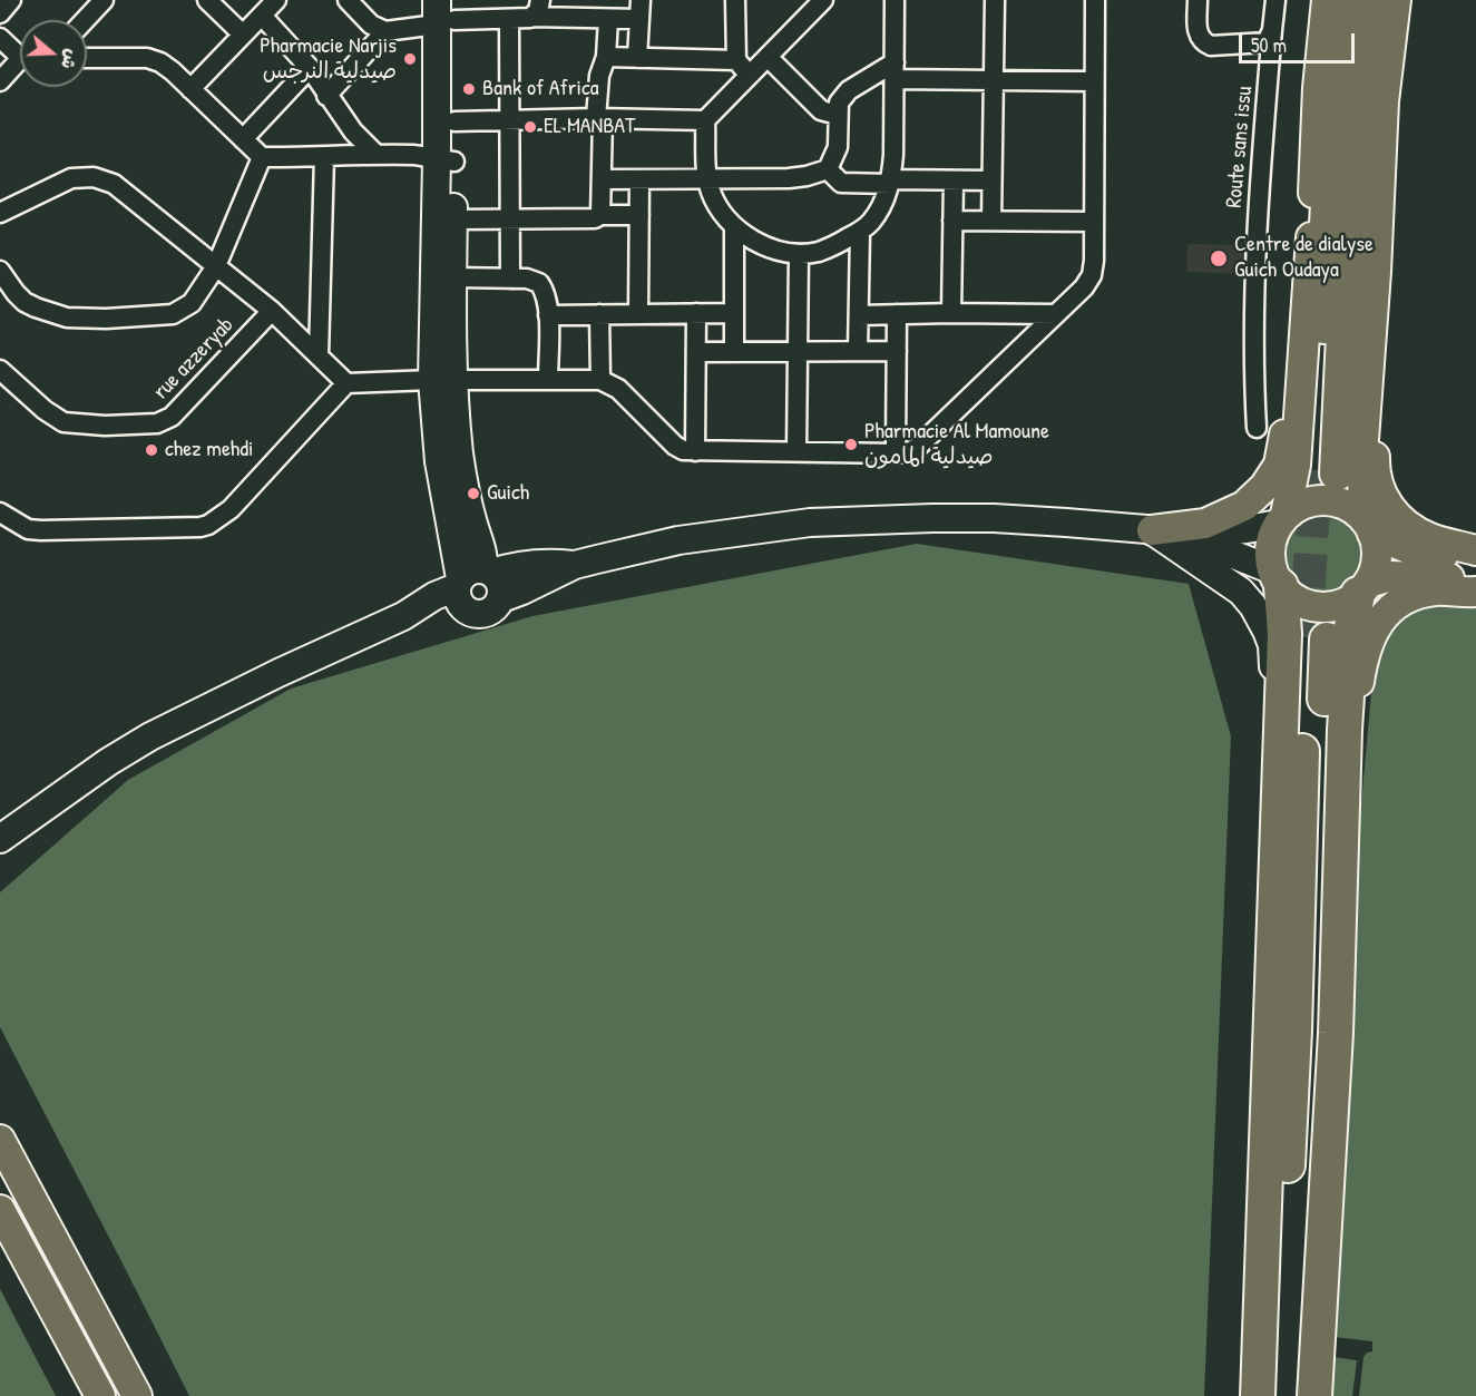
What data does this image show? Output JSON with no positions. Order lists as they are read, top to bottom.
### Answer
{
  "streets": {
    "street": ["Route sans issu", "rue azzeryab"]
  },
  "places": [
    "Pharmacie Narjis صيدلية النرجس",
    "Bank of Africa",
    "EL MANBAT",
    "Centre de dialyse Guich Oudaya",
    "Pharmacie Al Mamoune صيدلية المامون",
    "chez mehdi",
    "Guich"
  ],
  "scale_bar": "50 m",
  "north": "right"
}
